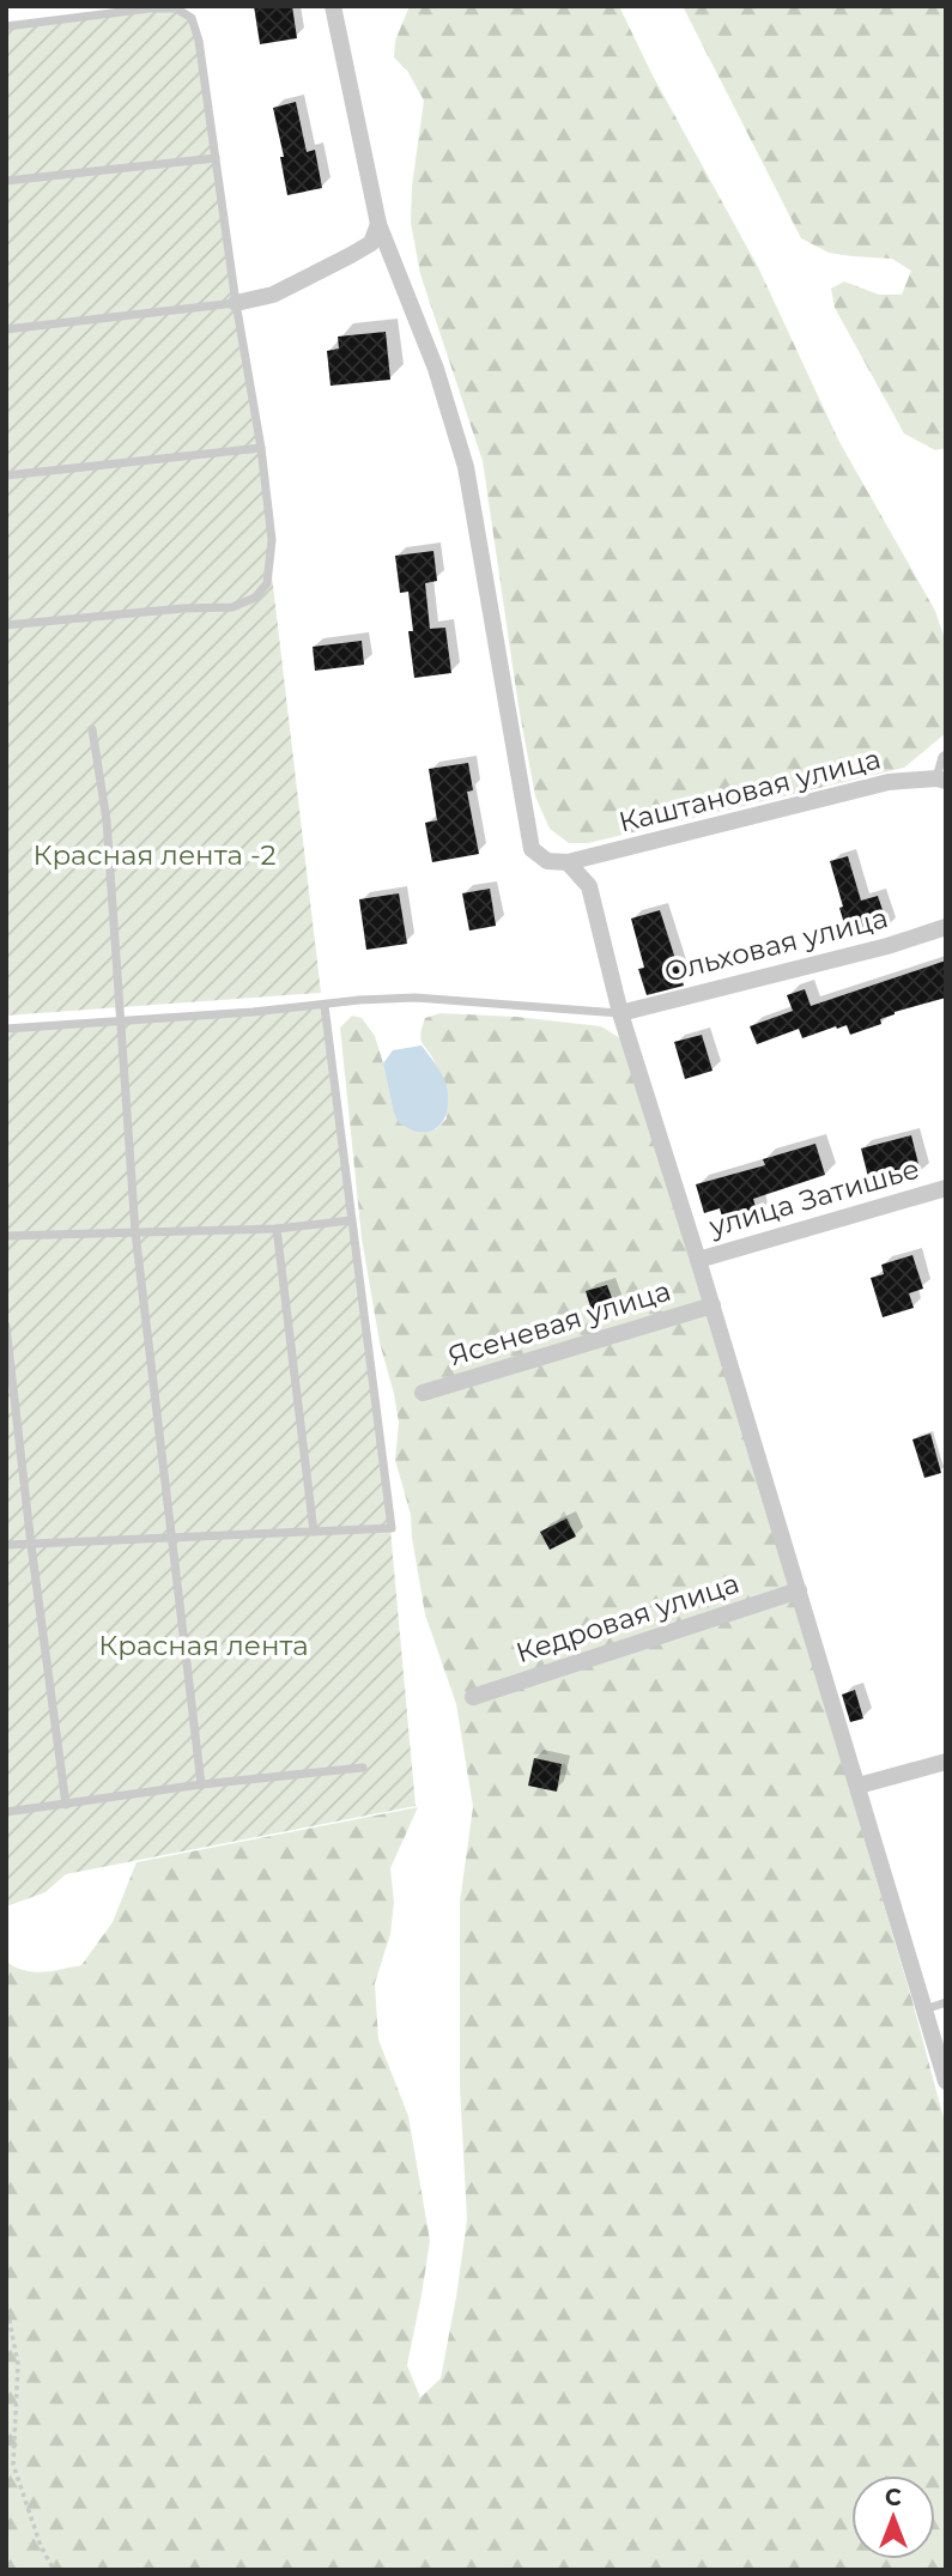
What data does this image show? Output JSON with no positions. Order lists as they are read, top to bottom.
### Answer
{
  "streets": {
    "street": [
      "Каштановая улица",
      "Ольховая улица",
      "улица Затишье",
      "Ясеневая улица",
      "Кедровая улица"
    ]
  },
  "parks": ["Красная лента -2", "Красная лента"],
  "north": "top"
}
